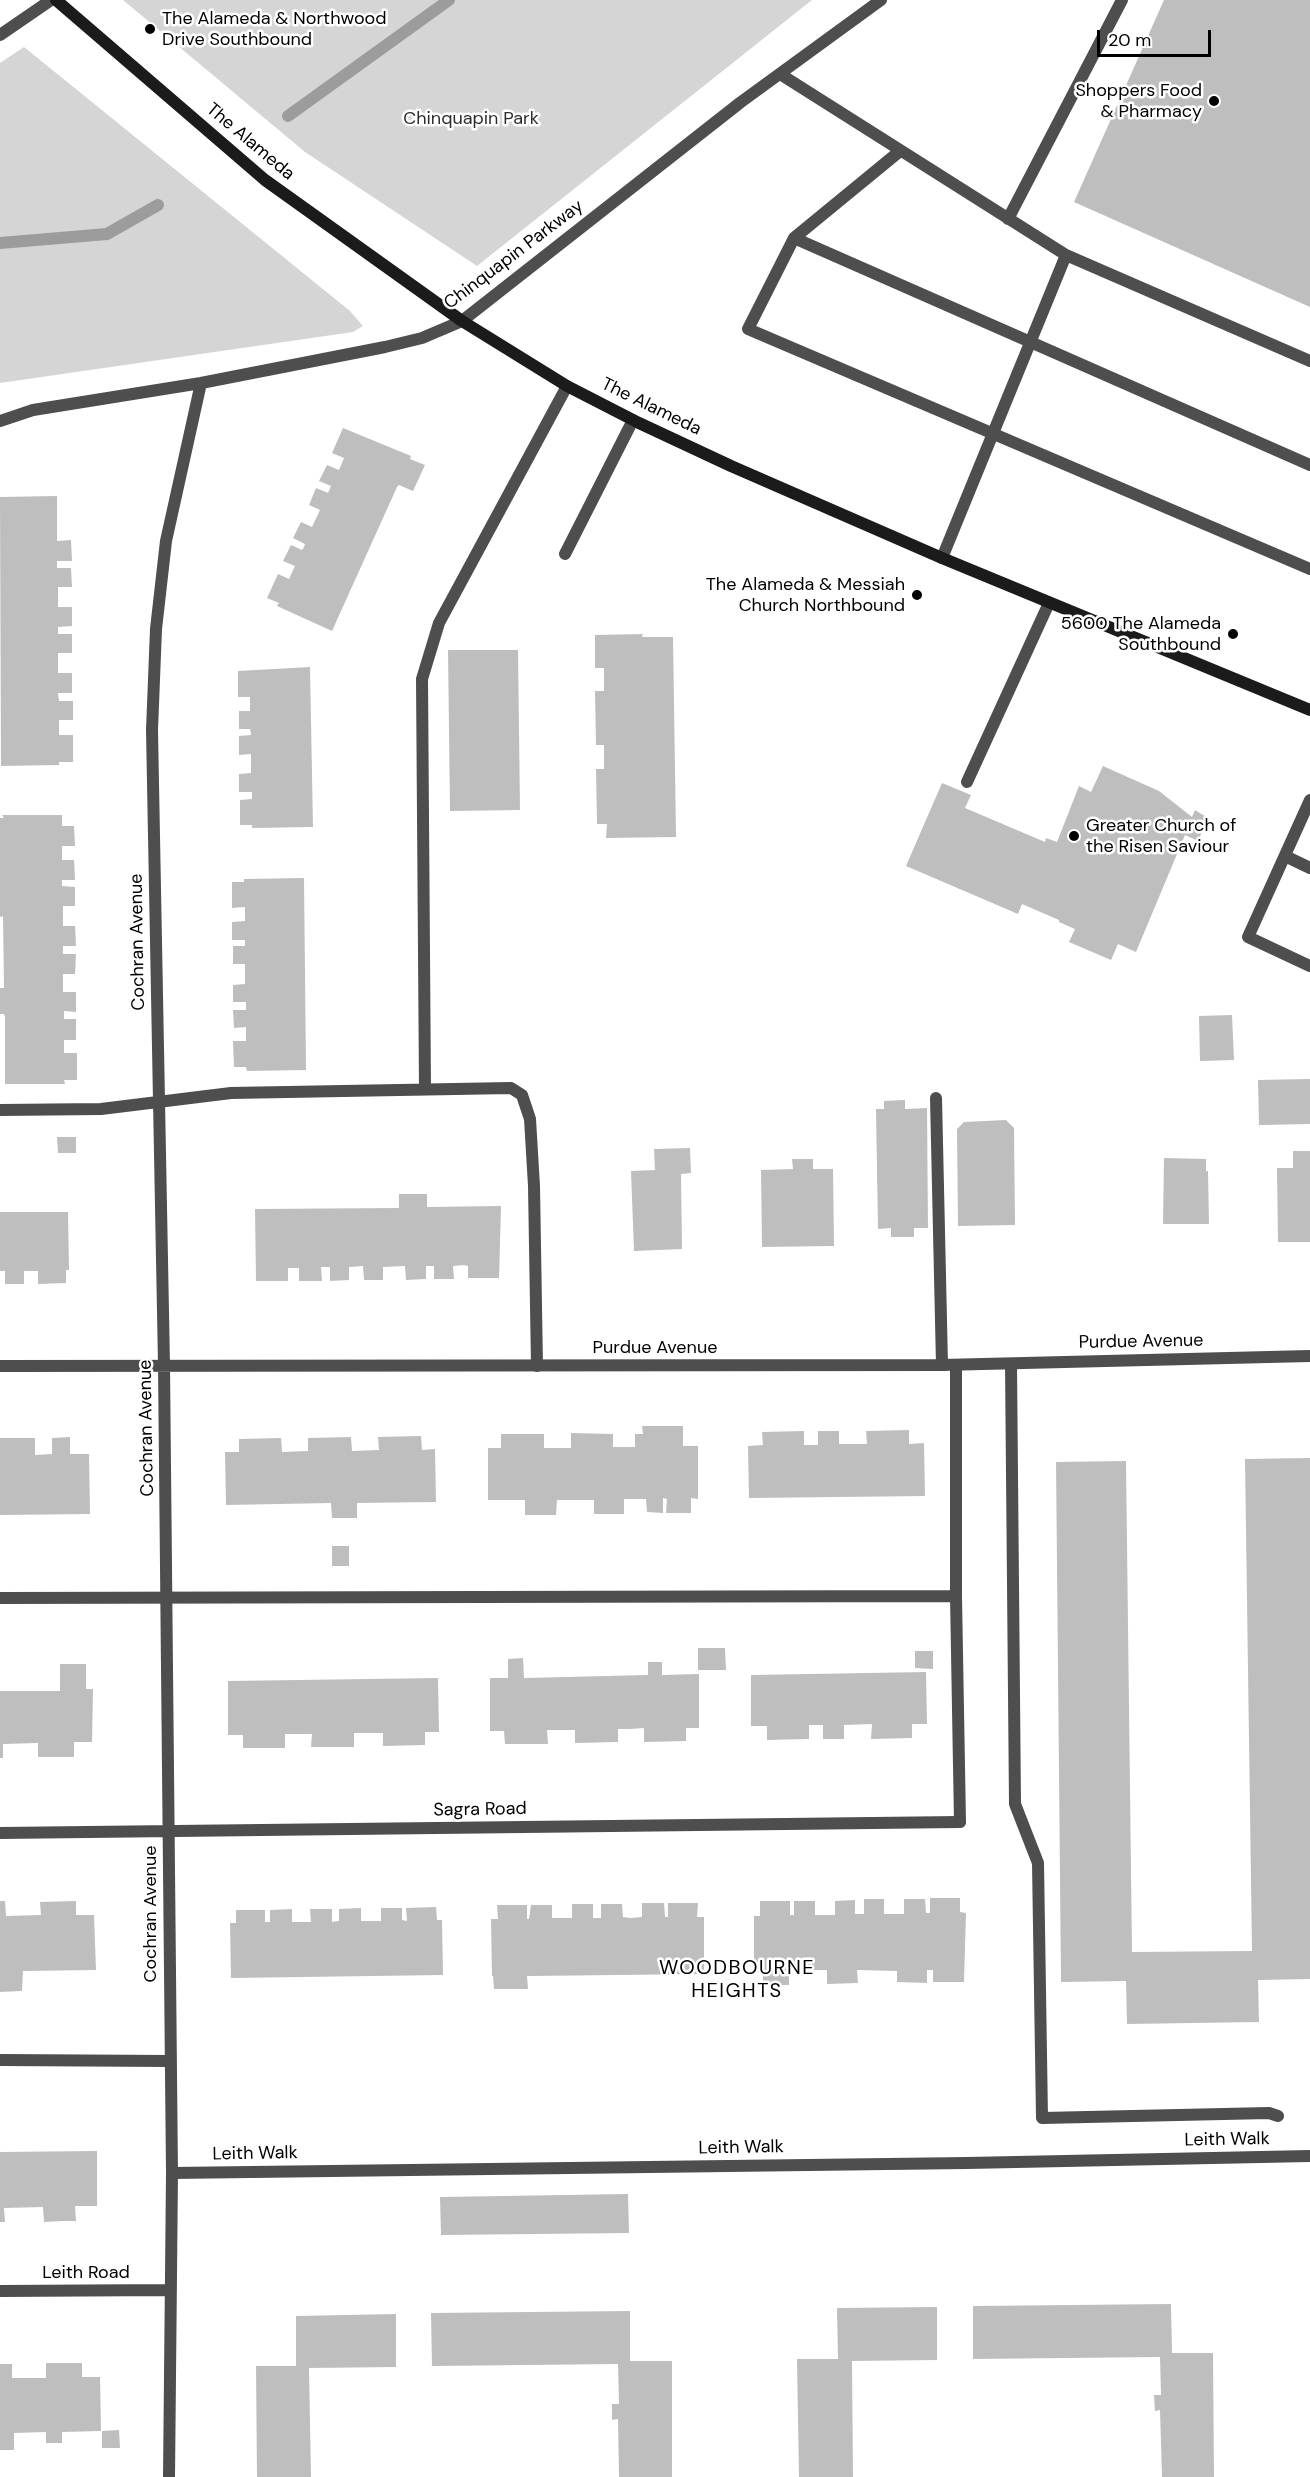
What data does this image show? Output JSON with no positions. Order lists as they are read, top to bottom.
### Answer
{
  "streets": {
    "main road": ["The Alameda"],
    "street": [
      "Chinquapin Parkway",
      "Cochran Avenue",
      "Purdue Avenue",
      "Sagra Road",
      "Leith Walk",
      "Leith Road"
    ]
  },
  "crossings": [
    ["The Alameda", "Chinquapin Parkway"],
    ["Chinquapin Parkway", "Cochran Avenue"],
    ["Cochran Avenue", "Purdue Avenue"],
    ["Cochran Avenue", "Sagra Road"],
    ["Cochran Avenue", "Leith Walk"],
    ["Cochran Avenue", "Leith Road"]
  ],
  "districts": ["WOODBOURNE HEIGHTS"],
  "parks": ["Chinquapin Park"],
  "places": [
    "The Alameda & Northwood Drive Southbound",
    "Shoppers Food & Pharmacy",
    "The Alameda & Messiah Church Northbound",
    "5600 The Alameda Southbound",
    "Greater Church of the Risen Saviour"
  ],
  "scale_bar": "20 m"
}
